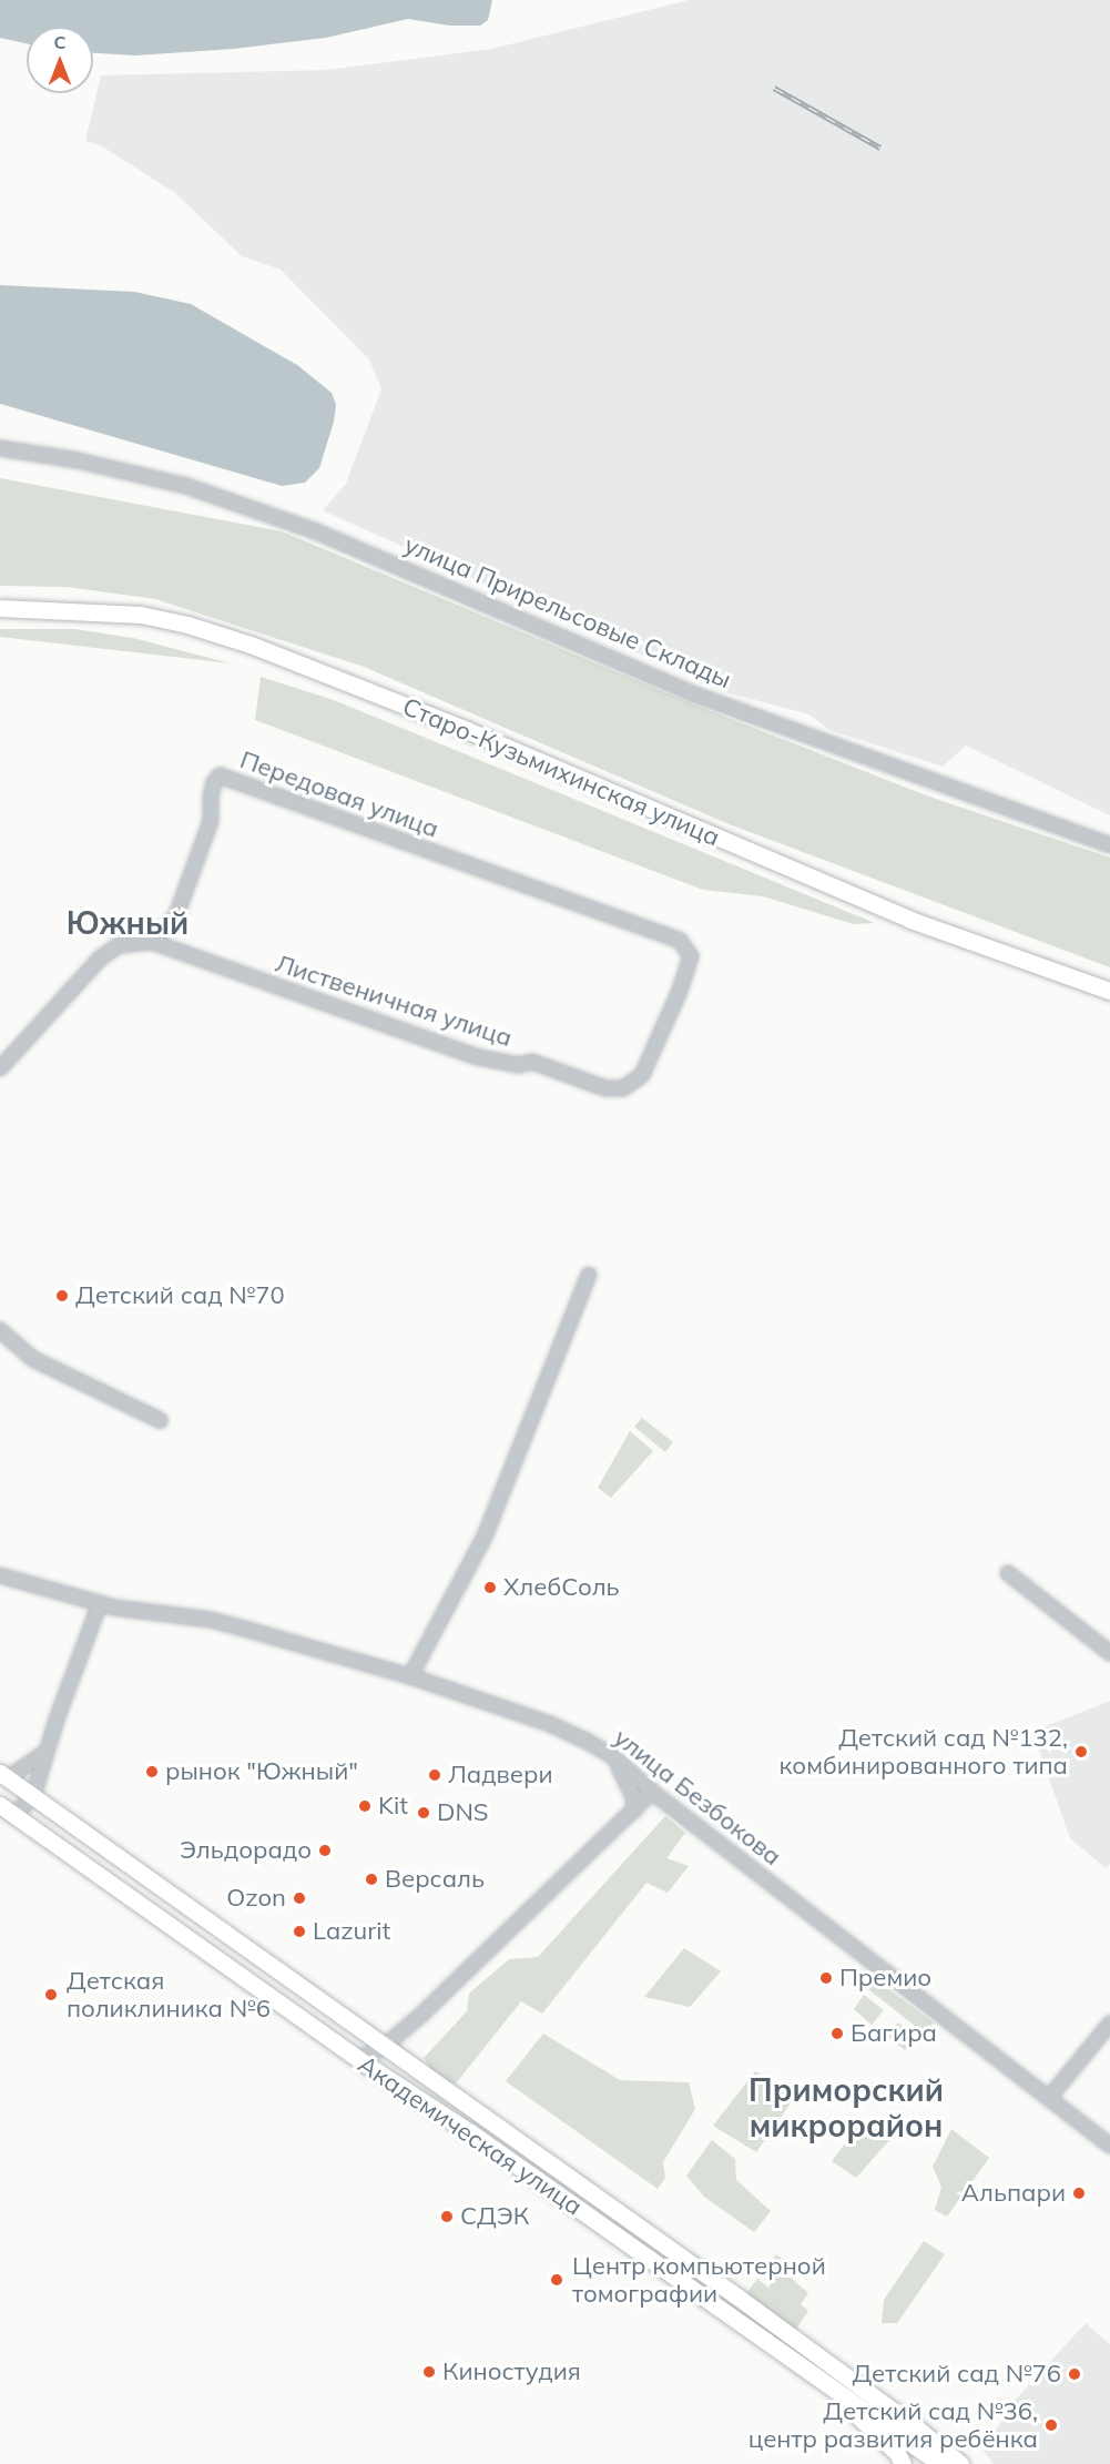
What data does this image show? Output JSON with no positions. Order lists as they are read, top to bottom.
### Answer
{
  "streets": {
    "main road": ["Старо-Кузьмихинская улица", "Академическая улица"],
    "street": [
      "улица Прирельсовые Склады",
      "Передовая улица",
      "Лиственичная улица",
      "улица Безбокова"
    ]
  },
  "crossings": [
    ["Передовая улица", "Лиственичная улица"]
  ],
  "districts": ["Южный", "Приморский микрорайон"],
  "places": [
    "Детский сад №70",
    "ХлебСоль",
    "Детский сад №132, комбинированного типа",
    "рынок \"Южный\"",
    "Ладвери",
    "Kit",
    "DNS",
    "Эльдорадо",
    "Версаль",
    "Ozon",
    "Lazurit",
    "Премио",
    "Детская поликлиника №6",
    "Багира",
    "Альпари",
    "СДЭК",
    "Центр компьютерной томографии",
    "Киностудия",
    "Детский сад №76",
    "Детский сад №36, центр развития ребёнка"
  ],
  "north": "top"
}
